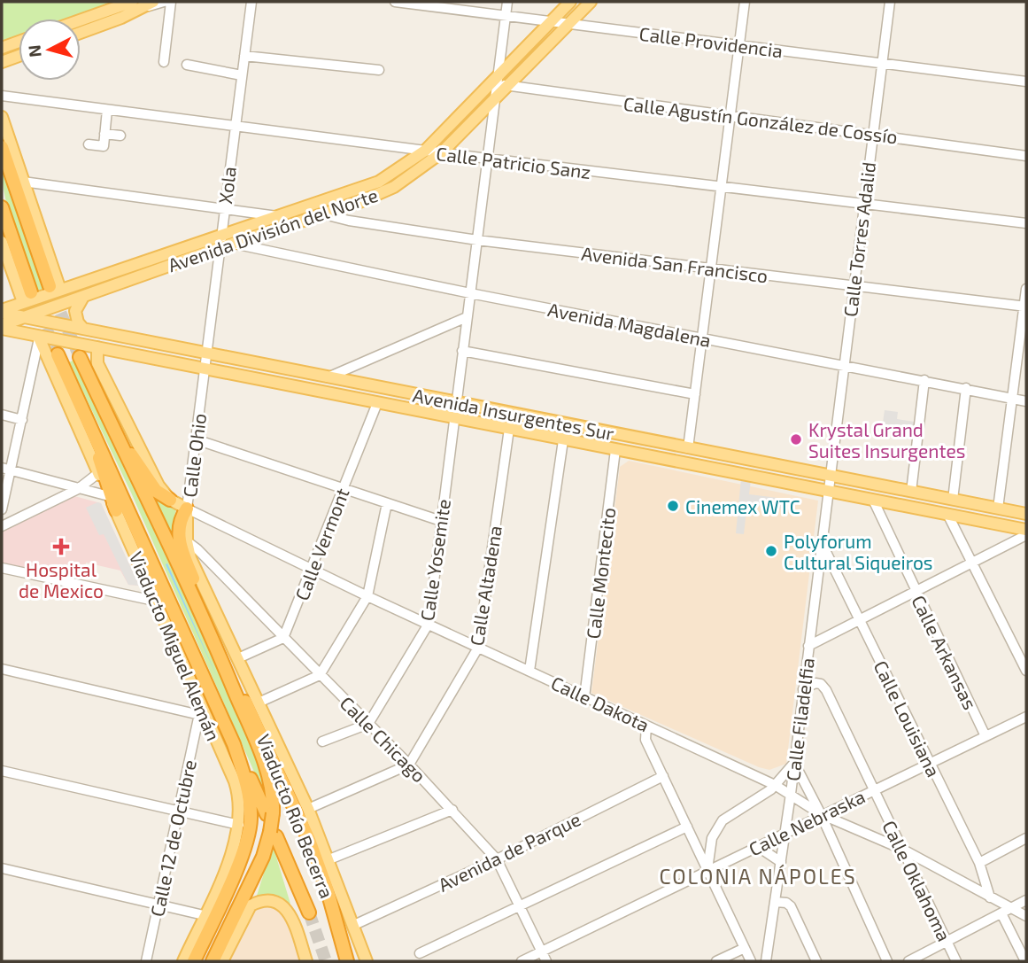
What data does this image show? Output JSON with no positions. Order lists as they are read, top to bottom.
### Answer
{
  "streets": {
    "highway": ["Viaducto Miguel Alemán", "Viaducto Río Becerra"],
    "main road": [
      "Avenida División del Norte",
      "Avenida Insurgentes Sur",
      "Calle Ohio",
      "Calle Dakota"
    ],
    "street": [
      "Calle Providencia",
      "Calle Agustín González de Cossío",
      "Calle Patricio Sanz",
      "Xola",
      "Calle Torres Adalid",
      "Avenida San Francisco",
      "Avenida Magdalena",
      "Calle Vermont",
      "Calle Yosemite",
      "Calle Montecito",
      "Calle Altadena",
      "Calle Arkansas",
      "Calle Louisiana",
      "Calle Filadelfia",
      "Calle Chicago",
      "Calle Nebraska",
      "Calle 12 de Octubre",
      "Avenida de Parque",
      "Calle Oklahoma"
    ]
  },
  "crossings": [
    ["Calle Providencia", "Avenida División del Norte"],
    ["Calle Providencia", "Calle Torres Adalid"],
    ["Calle Providencia", "Calle Yosemite"],
    ["Calle Agustín González de Cossío", "Avenida División del Norte"],
    ["Calle Agustín González de Cossío", "Calle Torres Adalid"],
    ["Calle Patricio Sanz", "Xola"],
    ["Calle Patricio Sanz", "Avenida División del Norte"],
    ["Calle Patricio Sanz", "Calle Torres Adalid"],
    ["Calle Patricio Sanz", "Calle Yosemite"],
    ["Xola", "Avenida División del Norte"],
    ["Xola", "Avenida Insurgentes Sur"],
    ["Xola", "Calle Ohio"],
    ["Avenida División del Norte", "Avenida San Francisco"],
    ["Avenida División del Norte", "Avenida Magdalena"],
    ["Avenida División del Norte", "Avenida Insurgentes Sur"],
    ["Avenida División del Norte", "Calle Yosemite"],
    ["Calle Torres Adalid", "Avenida San Francisco"],
    ["Calle Torres Adalid", "Avenida Magdalena"],
    ["Calle Torres Adalid", "Avenida Insurgentes Sur"],
    ["Calle Torres Adalid", "Calle Filadelfia"],
    ["Avenida San Francisco", "Calle Yosemite"],
    ["Avenida Magdalena", "Calle Yosemite"],
    ["Avenida Insurgentes Sur", "Calle Ohio"],
    ["Avenida Insurgentes Sur", "Calle Vermont"],
    ["Avenida Insurgentes Sur", "Calle Yosemite"],
    ["Avenida Insurgentes Sur", "Calle Montecito"],
    ["Avenida Insurgentes Sur", "Calle Altadena"],
    ["Avenida Insurgentes Sur", "Viaducto Miguel Alemán"],
    ["Avenida Insurgentes Sur", "Calle Arkansas"],
    ["Avenida Insurgentes Sur", "Calle Filadelfia"],
    ["Calle Ohio", "Calle Dakota"],
    ["Calle Ohio", "Calle Chicago"],
    ["Calle Vermont", "Calle Dakota"],
    ["Calle Vermont", "Calle Chicago"],
    ["Calle Yosemite", "Calle Dakota"],
    ["Calle Yosemite", "Calle Chicago"],
    ["Calle Montecito", "Calle Dakota"],
    ["Calle Altadena", "Calle Dakota"],
    ["Calle Altadena", "Calle Chicago"],
    ["Viaducto Miguel Alemán", "Viaducto Río Becerra"],
    ["Viaducto Miguel Alemán", "Calle 12 de Octubre"],
    ["Calle Arkansas", "Calle Nebraska"],
    ["Calle Dakota", "Calle Louisiana"],
    ["Calle Dakota", "Calle Filadelfia"],
    ["Calle Dakota", "Calle Nebraska"],
    ["Calle Dakota", "Calle Oklahoma"],
    ["Calle Louisiana", "Calle Filadelfia"],
    ["Calle Louisiana", "Calle Nebraska"],
    ["Calle Filadelfia", "Calle Nebraska"],
    ["Calle Filadelfia", "Calle Oklahoma"],
    ["Calle Chicago", "Calle Nebraska"],
    ["Calle Chicago", "Avenida de Parque"],
    ["Calle Nebraska", "Calle Oklahoma"]
  ],
  "districts": ["COLONIA NÁPOLES"],
  "places": {
    "other": ["Krystal Grand Suites Insurgentes", "Cinemex WTC", "Polyforum Cultural Siqueiros"],
    "health": ["Hospital de Mexico"]
  },
  "north": "left"
}
